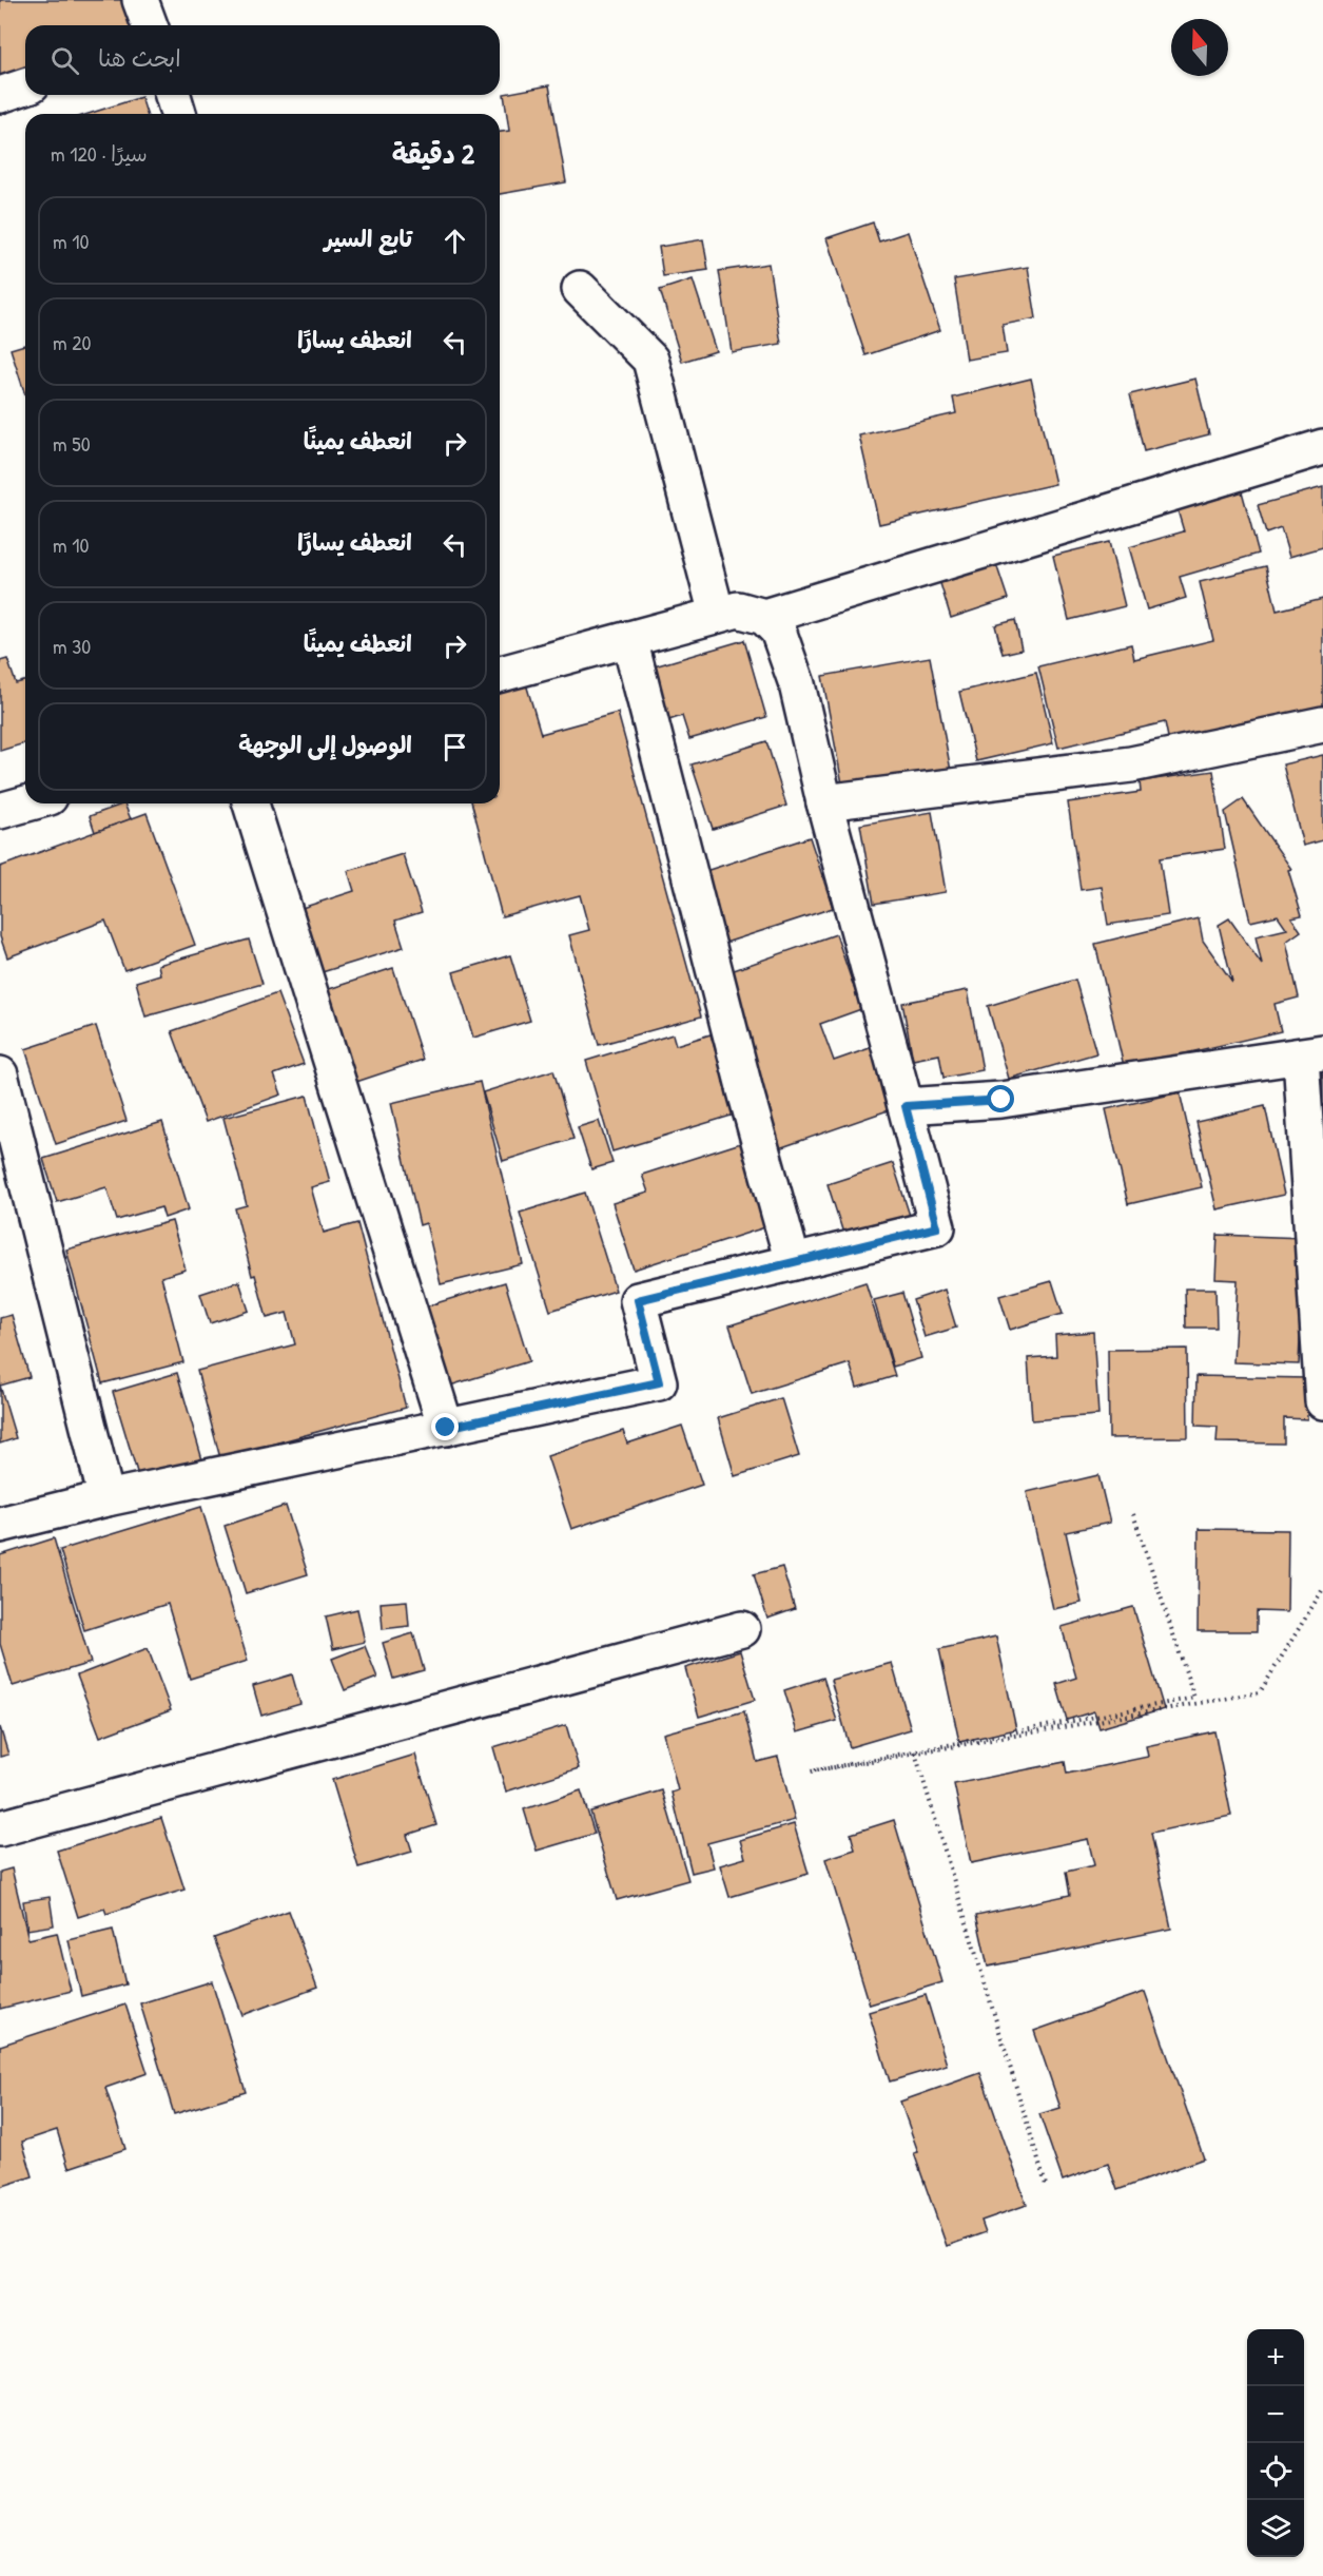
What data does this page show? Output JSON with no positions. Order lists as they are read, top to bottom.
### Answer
{
  "north": "top",
  "page": {
    "search": "ابحث هنا",
    "heading": ["2 دقيقة", "سيرًا · 120 m"],
    "list": [
      ["تابع السير", "10 m"],
      ["انعطف يسارًا", "20 m"],
      ["انعطف يمينًا", "50 m"],
      ["انعطف يسارًا", "10 m"],
      ["انعطف يمينًا", "30 m"],
      "الوصول إلى الوجهة"
    ],
    "map_buttons": ["+", "−"]
  }
}
